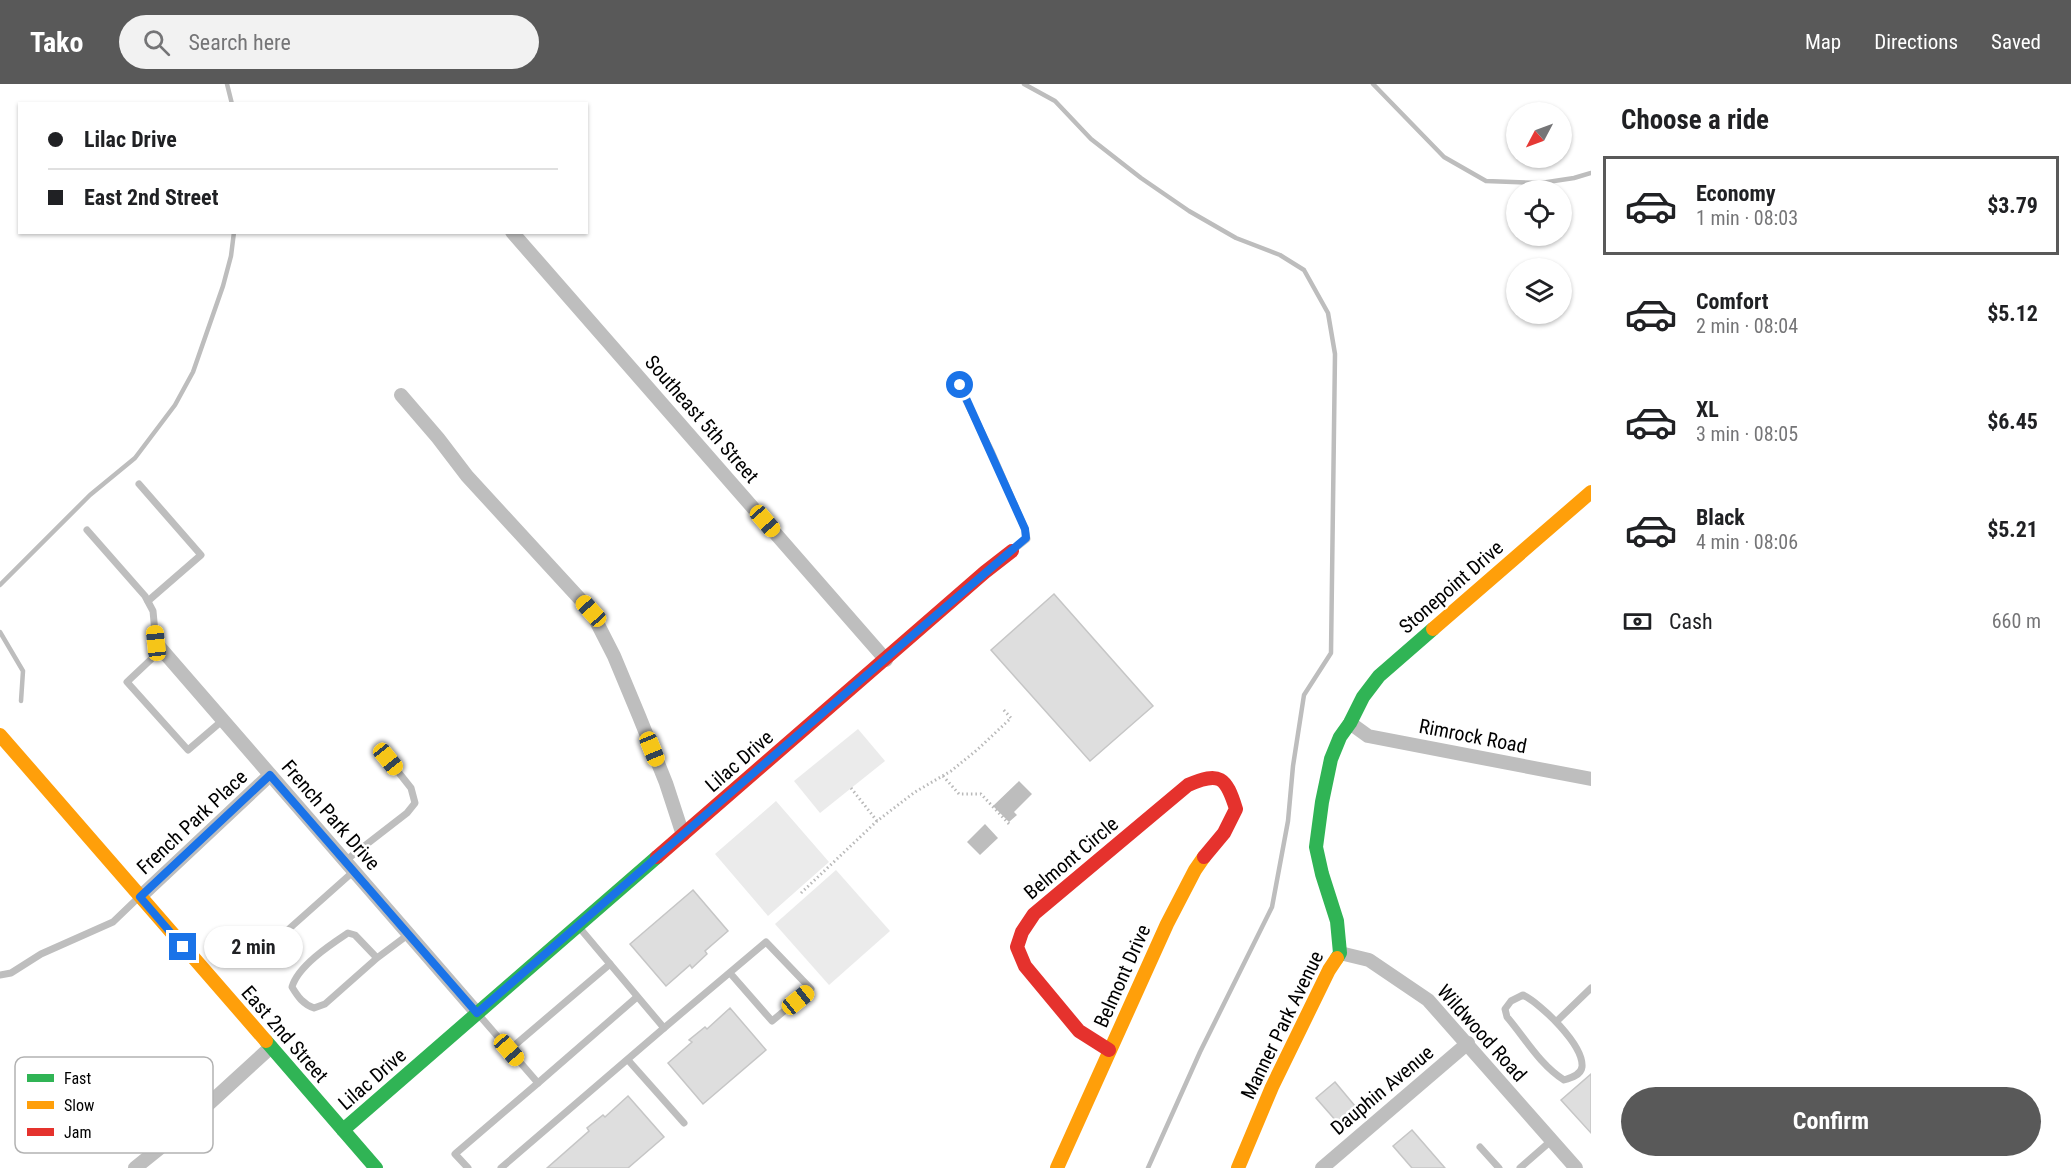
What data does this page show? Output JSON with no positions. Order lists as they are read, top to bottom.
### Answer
{
  "streets": {
    "street": [
      "Southeast 5th Street",
      "Stonepoint Drive",
      "Rimrock Road",
      "Lilac Drive",
      "French Park Drive",
      "French Park Place",
      "Belmont Circle",
      "Belmont Drive",
      "Manner Park Avenue",
      "Wildwood Road",
      "East 2nd Street",
      "Dauphin Avenue"
    ]
  },
  "crossings": [
    ["Southeast 5th Street", "Lilac Drive"],
    ["Stonepoint Drive", "Rimrock Road"],
    ["Stonepoint Drive", "Manner Park Avenue"],
    ["Rimrock Road", "Manner Park Avenue"],
    ["Lilac Drive", "French Park Drive"],
    ["Lilac Drive", "East 2nd Street"],
    ["French Park Drive", "French Park Place"],
    ["French Park Place", "East 2nd Street"],
    ["Belmont Circle", "Belmont Drive"],
    ["Manner Park Avenue", "Wildwood Road"],
    ["Wildwood Road", "Dauphin Avenue"]
  ],
  "legend": ["Fast", "Slow", "Jam"],
  "north": "bottom left",
  "page": {
    "header": "Tako",
    "search": "Search here",
    "nav": ["Map", "Directions", "Saved"],
    "heading": "Choose a ride",
    "banner": ["Lilac Drive", "East 2nd Street"],
    "list": [
      {
        "name": "Economy",
        "note": "1 min · 08:03",
        "value": "$3.79"
      },
      {
        "name": "Comfort",
        "note": "2 min · 08:04",
        "value": "$5.12"
      },
      {
        "name": "XL",
        "note": "3 min · 08:05",
        "value": "$6.45"
      },
      {
        "name": "Black",
        "note": "4 min · 08:06",
        "value": "$5.21"
      }
    ],
    "pay": ["Cash", "660 m"],
    "bubble": "2 min",
    "buttons": "Confirm"
  }
}
